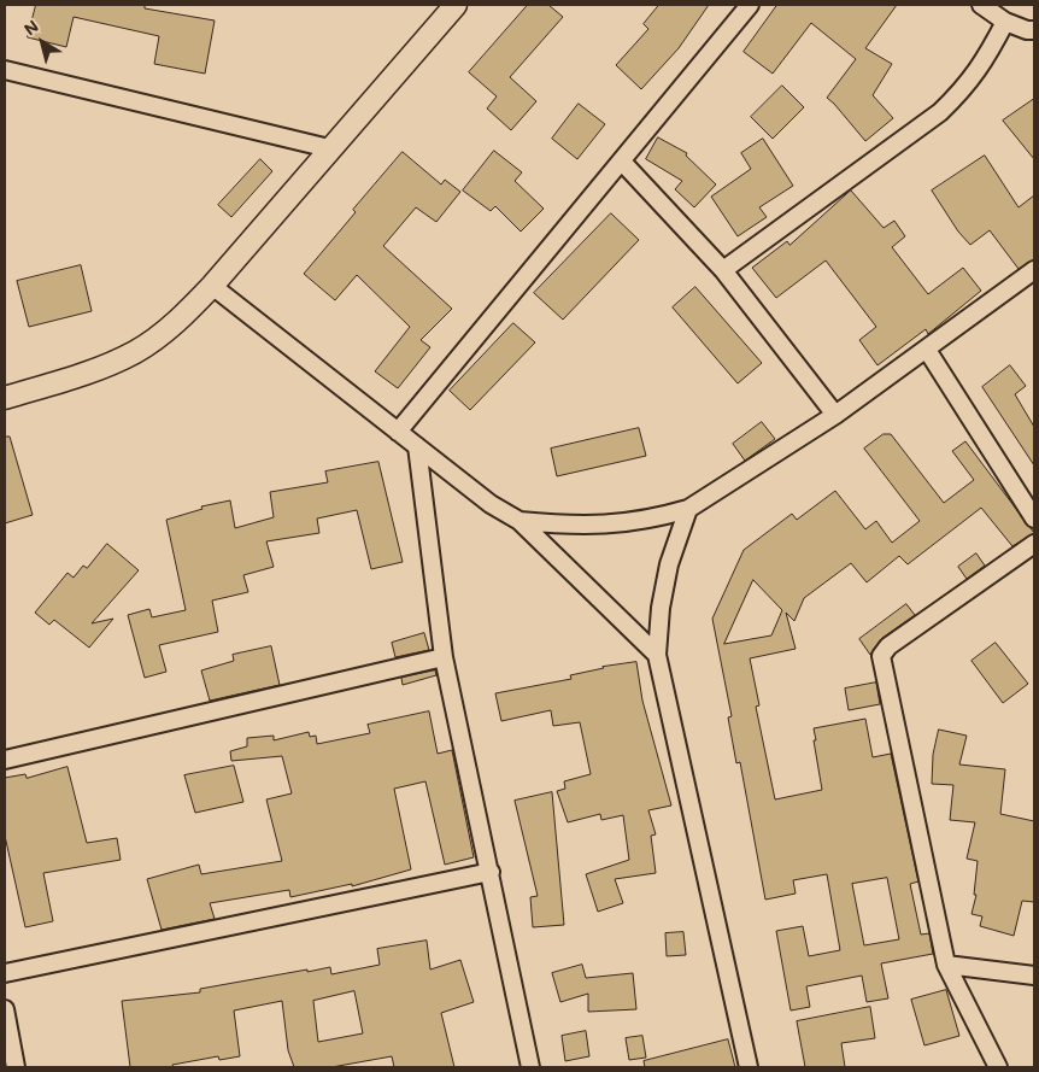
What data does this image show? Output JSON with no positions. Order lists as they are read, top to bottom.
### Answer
{
  "north": "top left"
}
